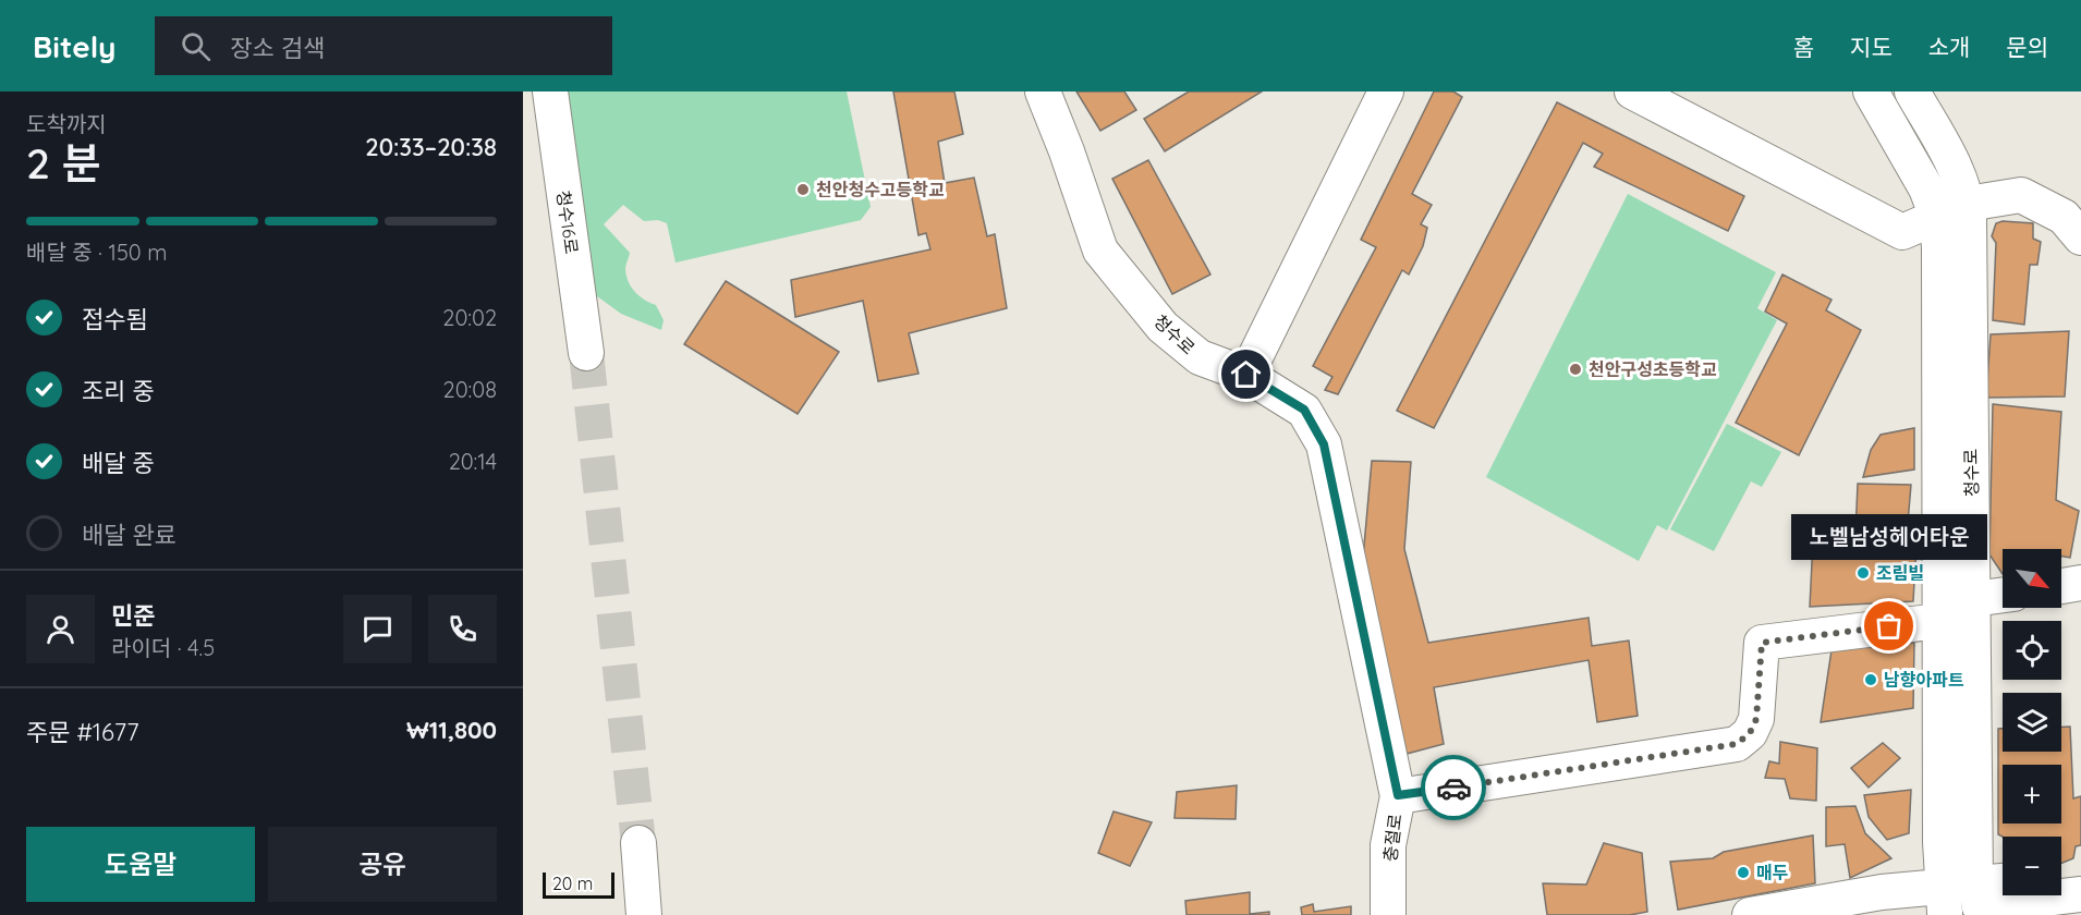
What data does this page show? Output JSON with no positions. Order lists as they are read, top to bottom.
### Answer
{
  "streets": {
    "street": ["청수16로", "청수로", "충절로"]
  },
  "crossings": [
    ["청수로", "충절로"]
  ],
  "places": [
    "천안청수고등학교",
    "천안구성초등학교",
    "조림빌",
    "노벨남성헤어타운",
    "남향아파트",
    "매두"
  ],
  "scale_bar": "20 m",
  "north": "bottom right",
  "page": {
    "header": "Bitely",
    "search": "장소 검색",
    "nav": [
      "홈",
      "지도",
      "소개",
      "문의"
    ],
    "heading": ["2 분", "도착까지", "20:33–20:38"],
    "panel": [
      "민준",
      "라이더 · 4.5",
      "주문 #1677",
      "₩11,800"
    ],
    "bar": "배달 중 · 150 m",
    "list": [
      ["접수됨", "20:02"],
      ["조리 중", "20:08"],
      ["배달 중", "20:14"],
      "배달 완료"
    ],
    "bubble": "노벨남성헤어타운",
    "map_buttons": ["+", "−"],
    "buttons": ["도움말", "공유"],
    "scale": "20 m"
  }
}
